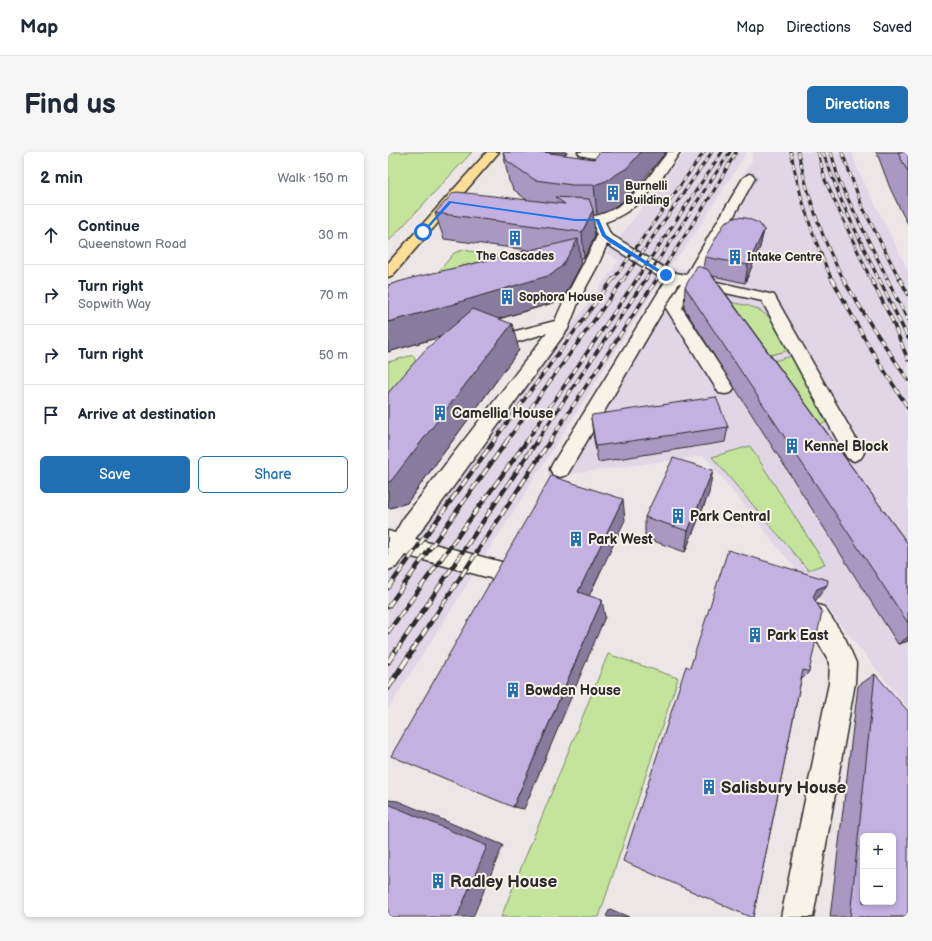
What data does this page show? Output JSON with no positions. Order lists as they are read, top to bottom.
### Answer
{
  "places": {
    "building": [
      "Burnelli Building",
      "The Cascades",
      "Intake Centre",
      "Sophora House",
      "Camellia House",
      "Kennel Block",
      "Park Central",
      "Park West",
      "Park East",
      "Bowden House",
      "Salisbury House",
      "Radley House"
    ]
  },
  "page": {
    "header": "Map",
    "nav": ["Map", "Directions", "Saved"],
    "buttons": [
      "Directions",
      ["Save", "Share"]
    ],
    "title": "Find us",
    "heading": ["2 min", "Walk · 150 m"],
    "list": [
      ["Continue", "Queenstown Road", "30 m"],
      ["Turn right", "Sopwith Way", "70 m"],
      ["Turn right", "50 m"],
      "Arrive at destination"
    ],
    "map_buttons": ["+", "−"]
  }
}
